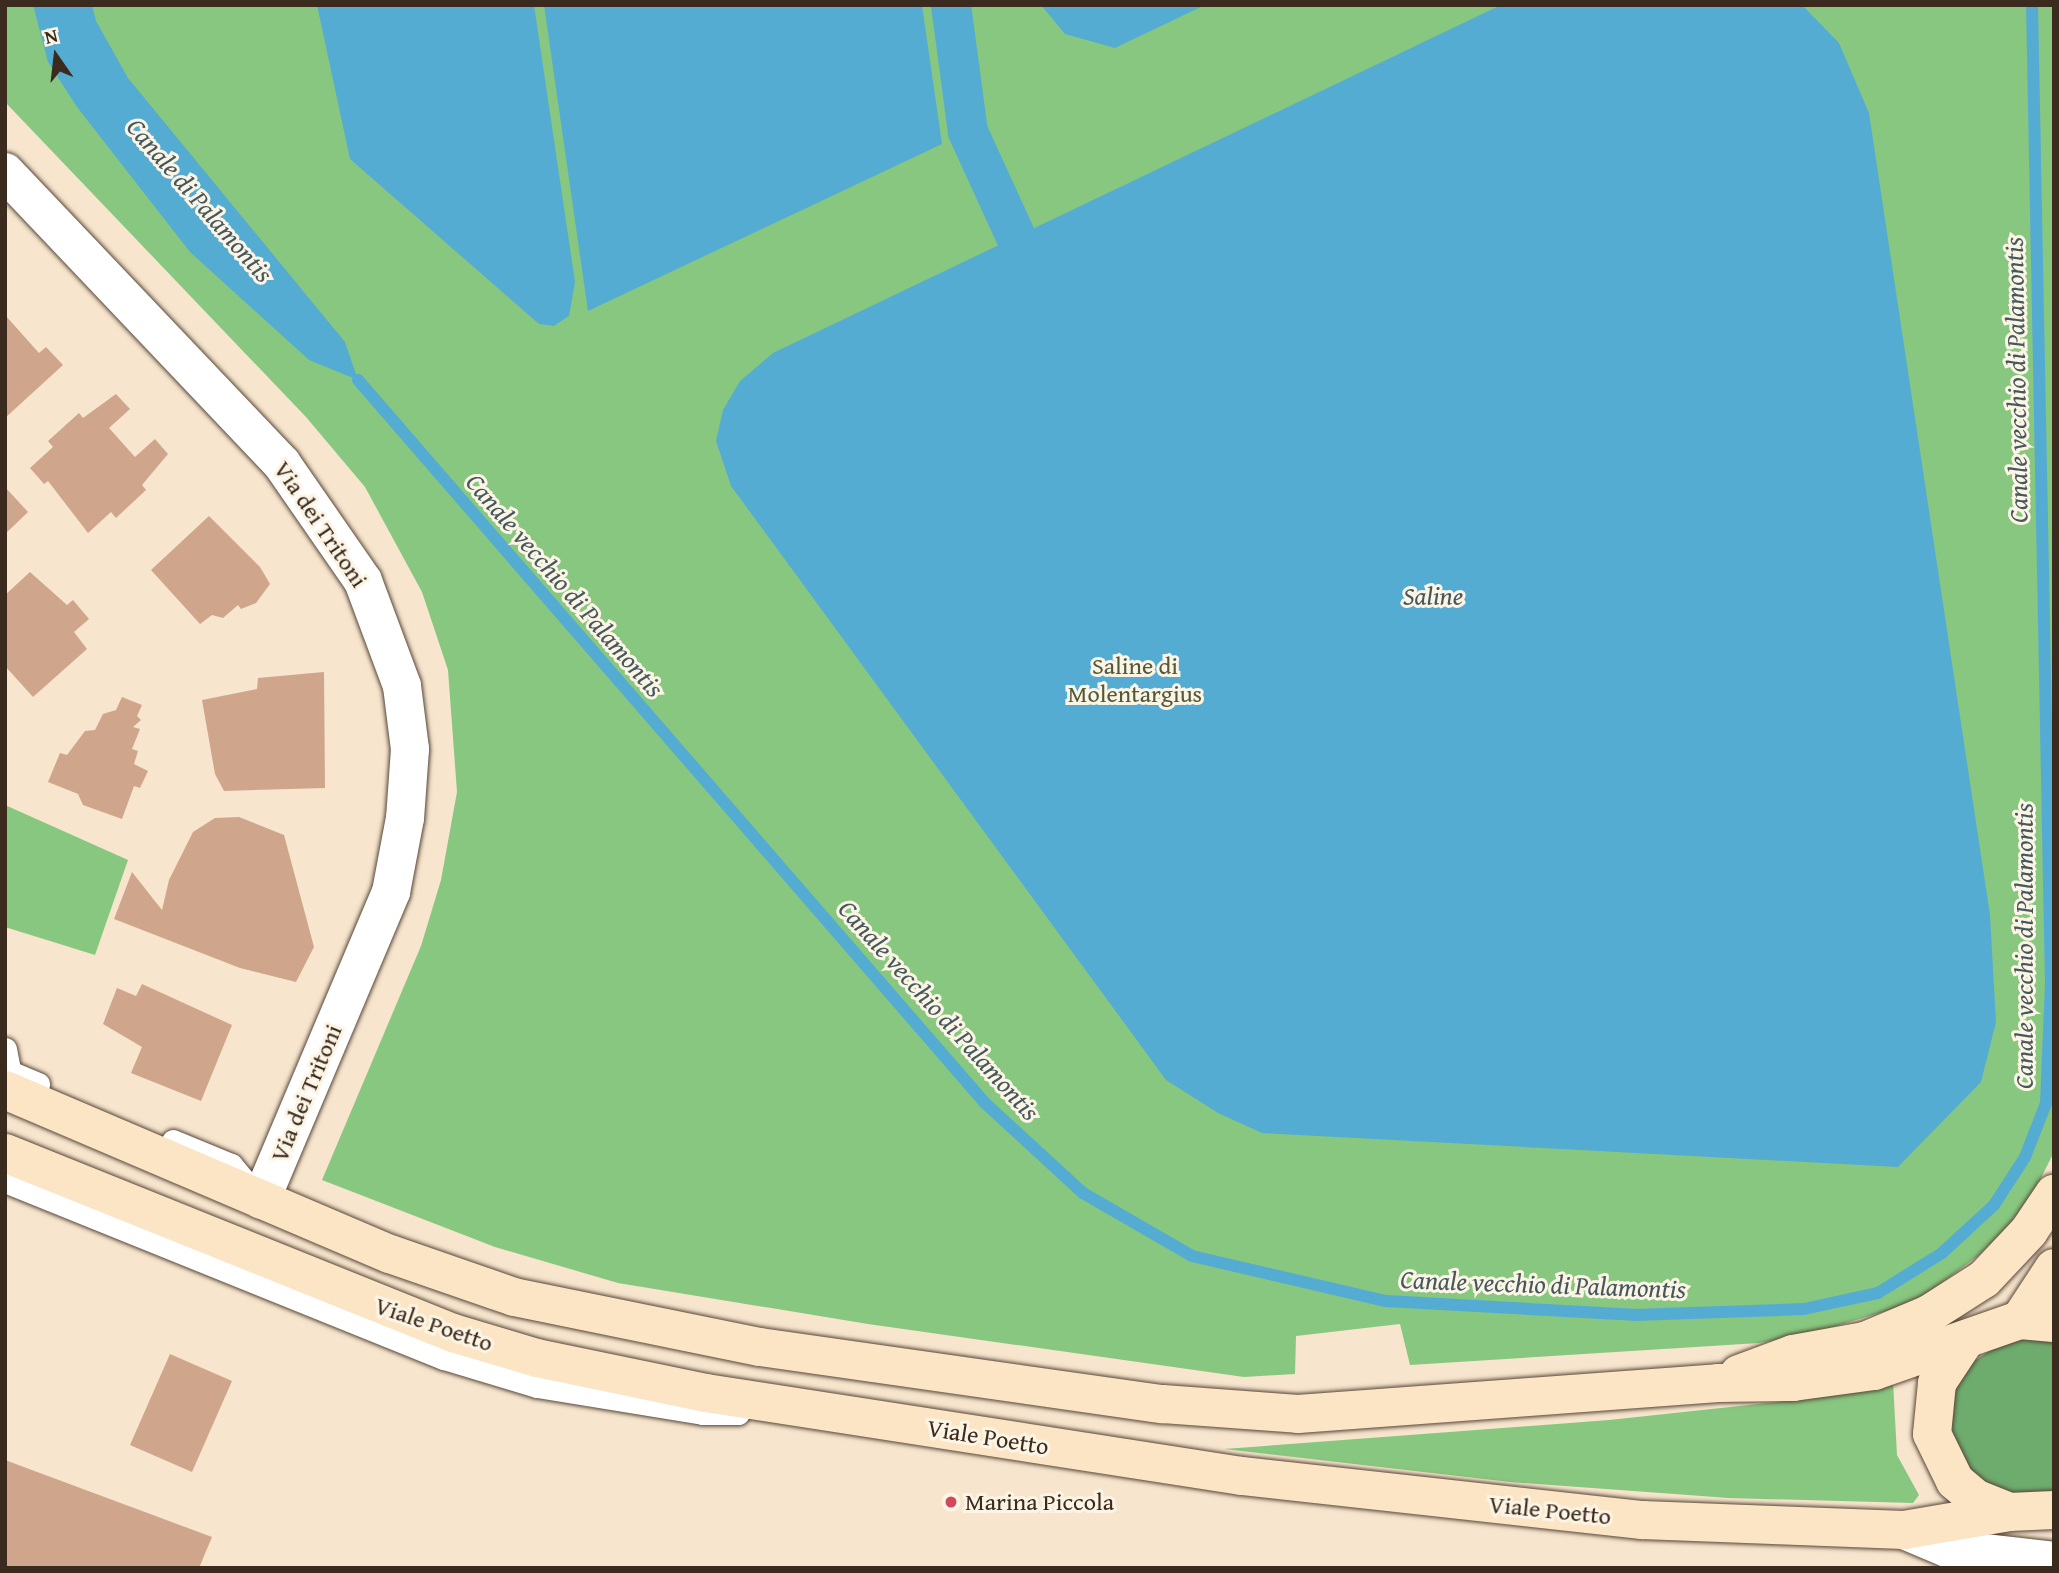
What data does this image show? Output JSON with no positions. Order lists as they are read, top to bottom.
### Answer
{
  "streets": {
    "main road": ["Viale Poetto"],
    "street": ["Via dei Tritoni"]
  },
  "crossings": [
    ["Via dei Tritoni", "Viale Poetto"]
  ],
  "water": ["Canale di Palamontis", "Canale vecchio di Palamontis", "Saline"],
  "parks": ["Saline di Molentargius"],
  "places": ["Marina Piccola"],
  "north": "top"
}
